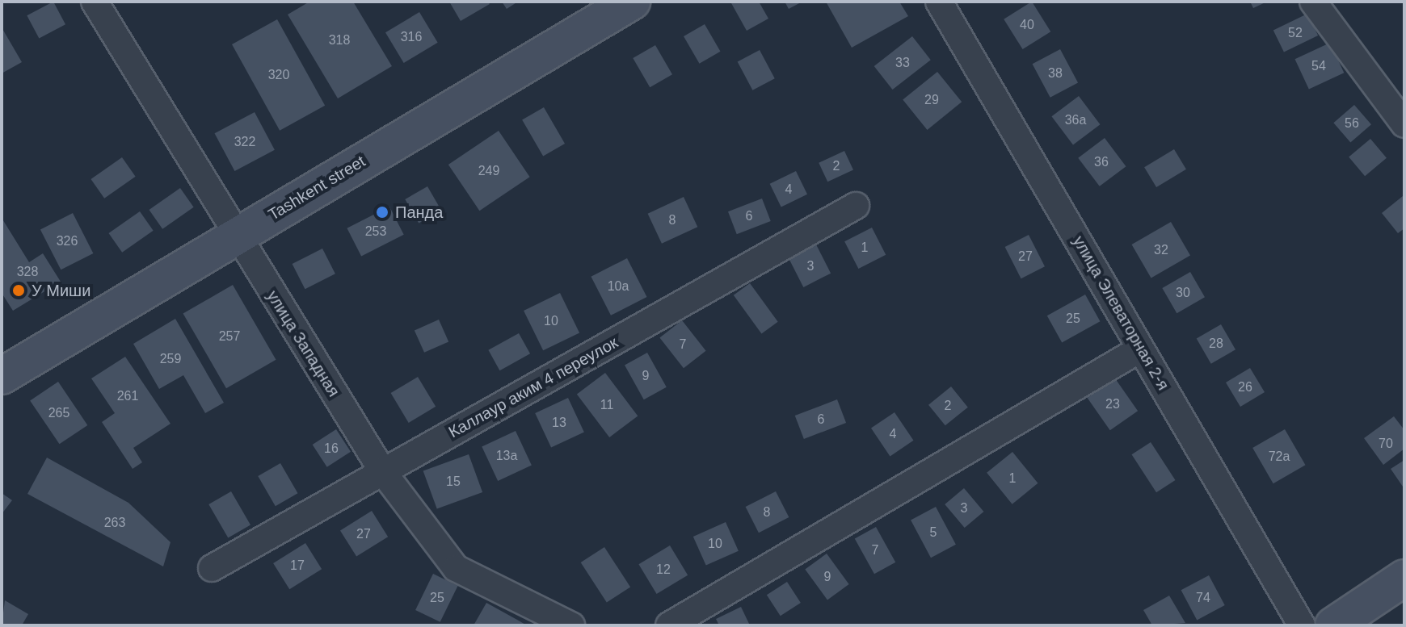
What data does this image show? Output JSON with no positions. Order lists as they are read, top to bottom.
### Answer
{
  "streets": {
    "main road": ["Tashkent street"],
    "street": ["улица Элеваторная 2-я", "улица Западная", "Каллаур аким 4 переулок"]
  },
  "crossings": [
    ["Tashkent street", "улица Западная"],
    ["улица Западная", "Каллаур аким 4 переулок"]
  ],
  "places": ["Панда", "У Миши"],
  "house_numbers": [
    "40",
    "52",
    "316",
    "318",
    "33",
    "54",
    "38",
    "320",
    "29",
    "36а",
    "56",
    "322",
    "36",
    "2",
    "249",
    "4",
    "6",
    "8",
    "253",
    "326",
    "1",
    "32",
    "27",
    "3",
    "328",
    "10а",
    "30",
    "25",
    "10",
    "257",
    "28",
    "7",
    "259",
    "9",
    "26",
    "261",
    "23",
    "11",
    "2",
    "265",
    "6",
    "13",
    "4",
    "70",
    "16",
    "13а",
    "72а",
    "1",
    "15",
    "3",
    "8",
    "263",
    "5",
    "27",
    "10",
    "7",
    "17",
    "12",
    "9",
    "25",
    "74"
  ]
}
